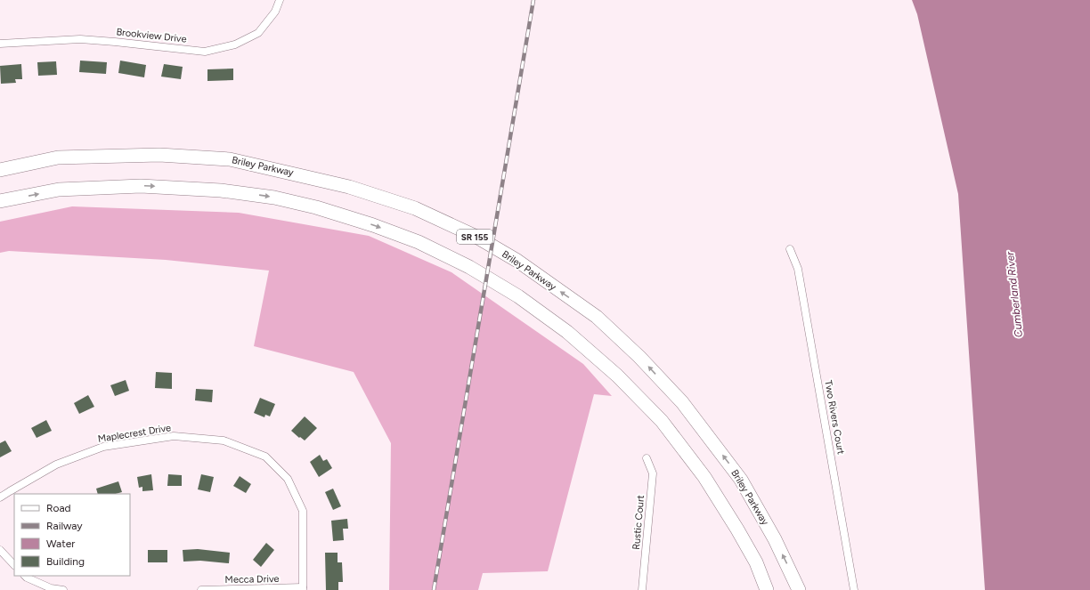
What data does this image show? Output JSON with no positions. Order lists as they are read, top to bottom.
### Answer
{
  "streets": {
    "highway": ["Briley Parkway", "SR 155"],
    "street": [
      "Brookview Drive",
      "Two Rivers Court",
      "Maplecrest Drive",
      "Rustic Court",
      "Mecca Drive"
    ]
  },
  "crossings": [
    ["Maplecrest Drive", "Mecca Drive"]
  ],
  "water": ["Cumberland River"],
  "legend": [
    "Road",
    "Railway",
    "Water",
    "Building"
  ]
}
